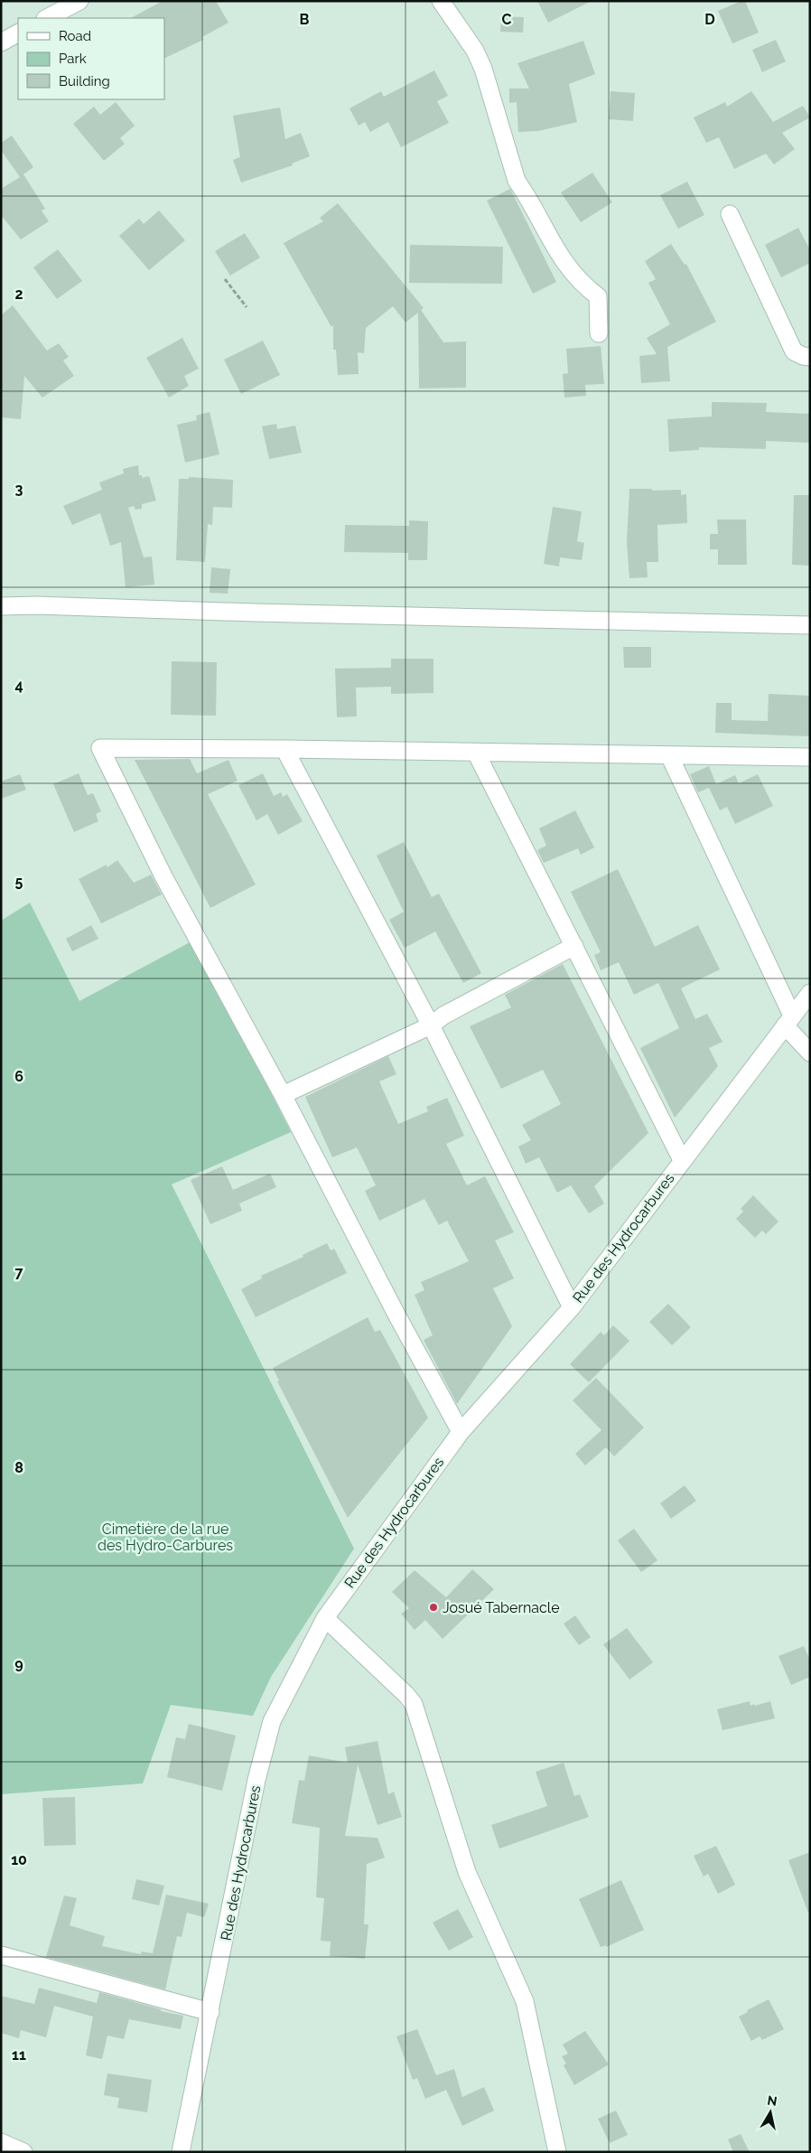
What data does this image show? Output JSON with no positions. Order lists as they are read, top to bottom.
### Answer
{
  "streets": {
    "street": ["Rue des Hydrocarbures"]
  },
  "parks": ["Cimetière de la rue des Hydro-Carbures"],
  "places": ["Josué Tabernacle"],
  "legend": ["Road", "Park", "Building"],
  "north": "top",
  "grid": {
    "columns": ["B", "C", "D"],
    "rows": [
      "2",
      "3",
      "4",
      "5",
      "6",
      "7",
      "8",
      "9",
      "10",
      "11"
    ]
  }
}
